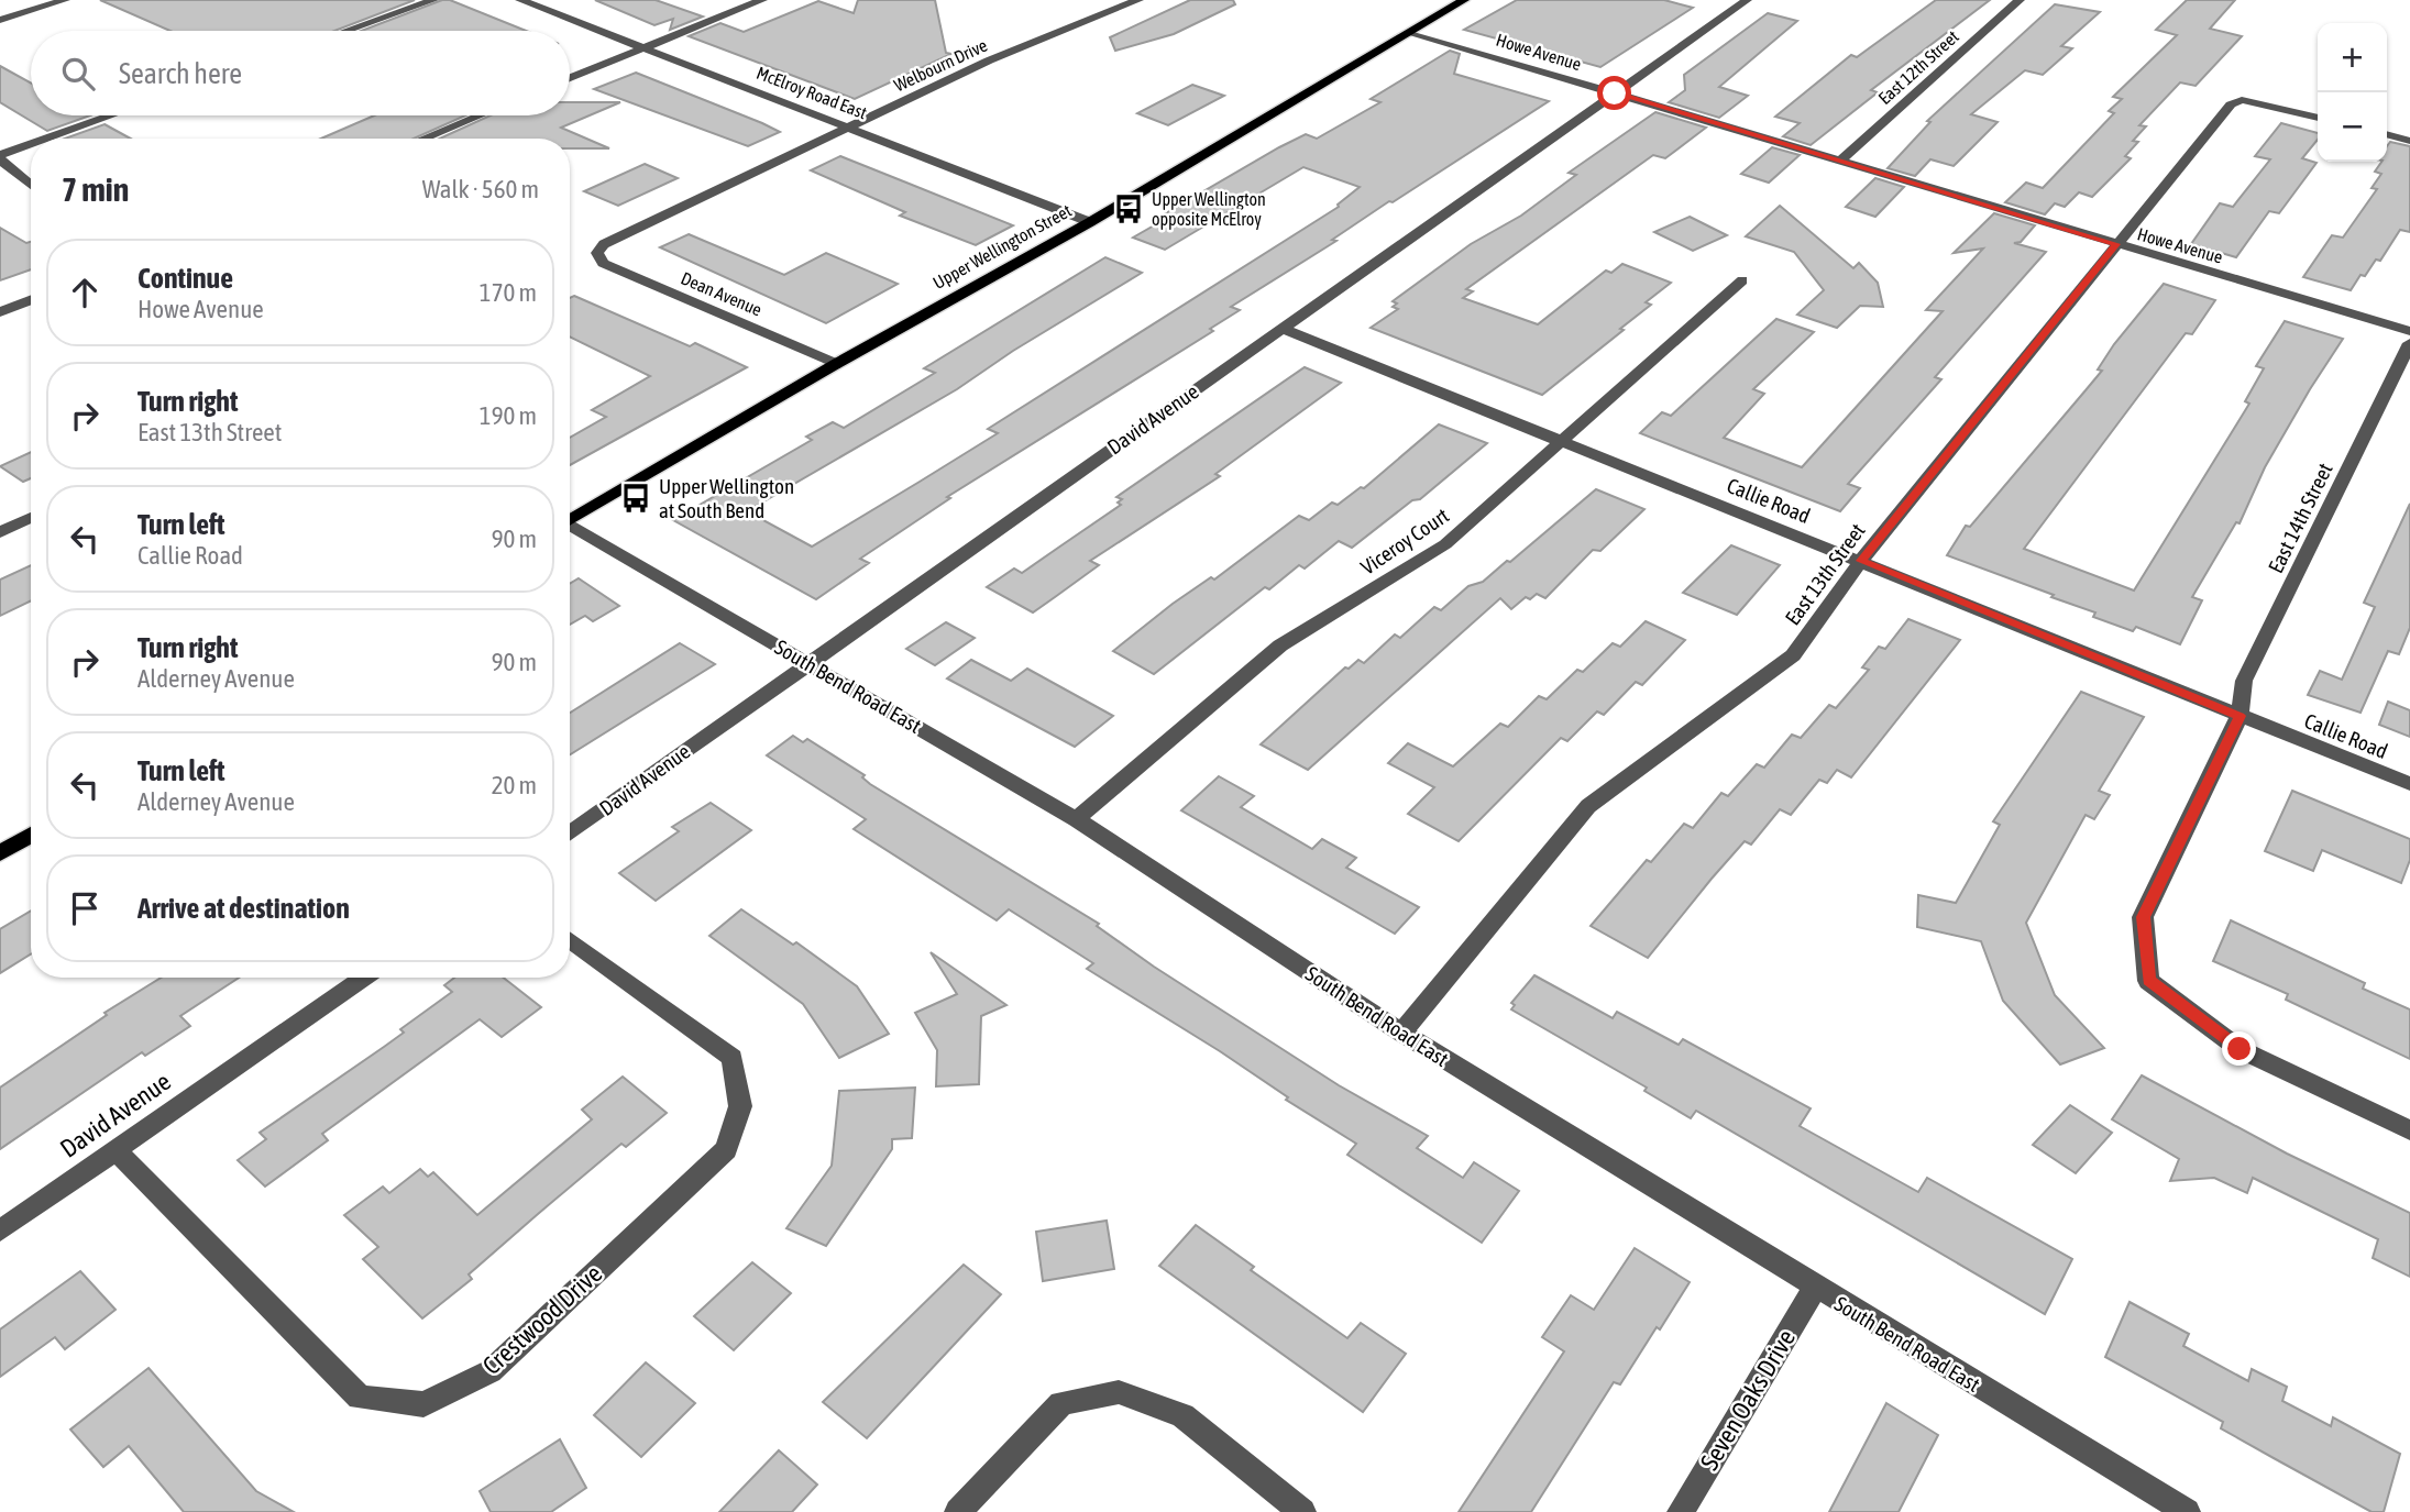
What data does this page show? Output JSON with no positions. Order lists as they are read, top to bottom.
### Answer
{
  "streets": {
    "main road": ["Upper Wellington Street"],
    "street": [
      "Howe Avenue",
      "Welbourn Drive",
      "East 12th Street",
      "McElroy Road East",
      "Dean Avenue",
      "David Avenue",
      "Callie Road",
      "East 14th Street",
      "Viceroy Court",
      "East 13th Street",
      "South Bend Road East",
      "Crestwood Drive",
      "Seven Oaks Drive"
    ]
  },
  "crossings": [
    ["Howe Avenue", "East 12th Street"],
    ["Howe Avenue", "Upper Wellington Street"],
    ["Howe Avenue", "David Avenue"],
    ["Howe Avenue", "East 13th Street"],
    ["Welbourn Drive", "McElroy Road East"],
    ["Welbourn Drive", "Dean Avenue"],
    ["McElroy Road East", "Upper Wellington Street"],
    ["Upper Wellington Street", "Dean Avenue"],
    ["David Avenue", "Callie Road"],
    ["David Avenue", "South Bend Road East"],
    ["David Avenue", "Crestwood Drive"],
    ["Callie Road", "East 14th Street"],
    ["Callie Road", "Viceroy Court"],
    ["Callie Road", "East 13th Street"],
    ["Viceroy Court", "South Bend Road East"],
    ["East 13th Street", "South Bend Road East"],
    ["South Bend Road East", "Seven Oaks Drive"]
  ],
  "places": {
    "bus stop": ["Upper Wellington opposite McElroy", "Upper Wellington at South Bend"]
  },
  "page": {
    "map_buttons": ["+", "−"],
    "search": "Search here",
    "heading": ["7 min", "Walk · 560 m"],
    "list": [
      ["Continue", "Howe Avenue", "170 m"],
      ["Turn right", "East 13th Street", "190 m"],
      ["Turn left", "Callie Road", "90 m"],
      ["Turn right", "Alderney Avenue", "90 m"],
      ["Turn left", "Alderney Avenue", "20 m"],
      "Arrive at destination"
    ]
  }
}
